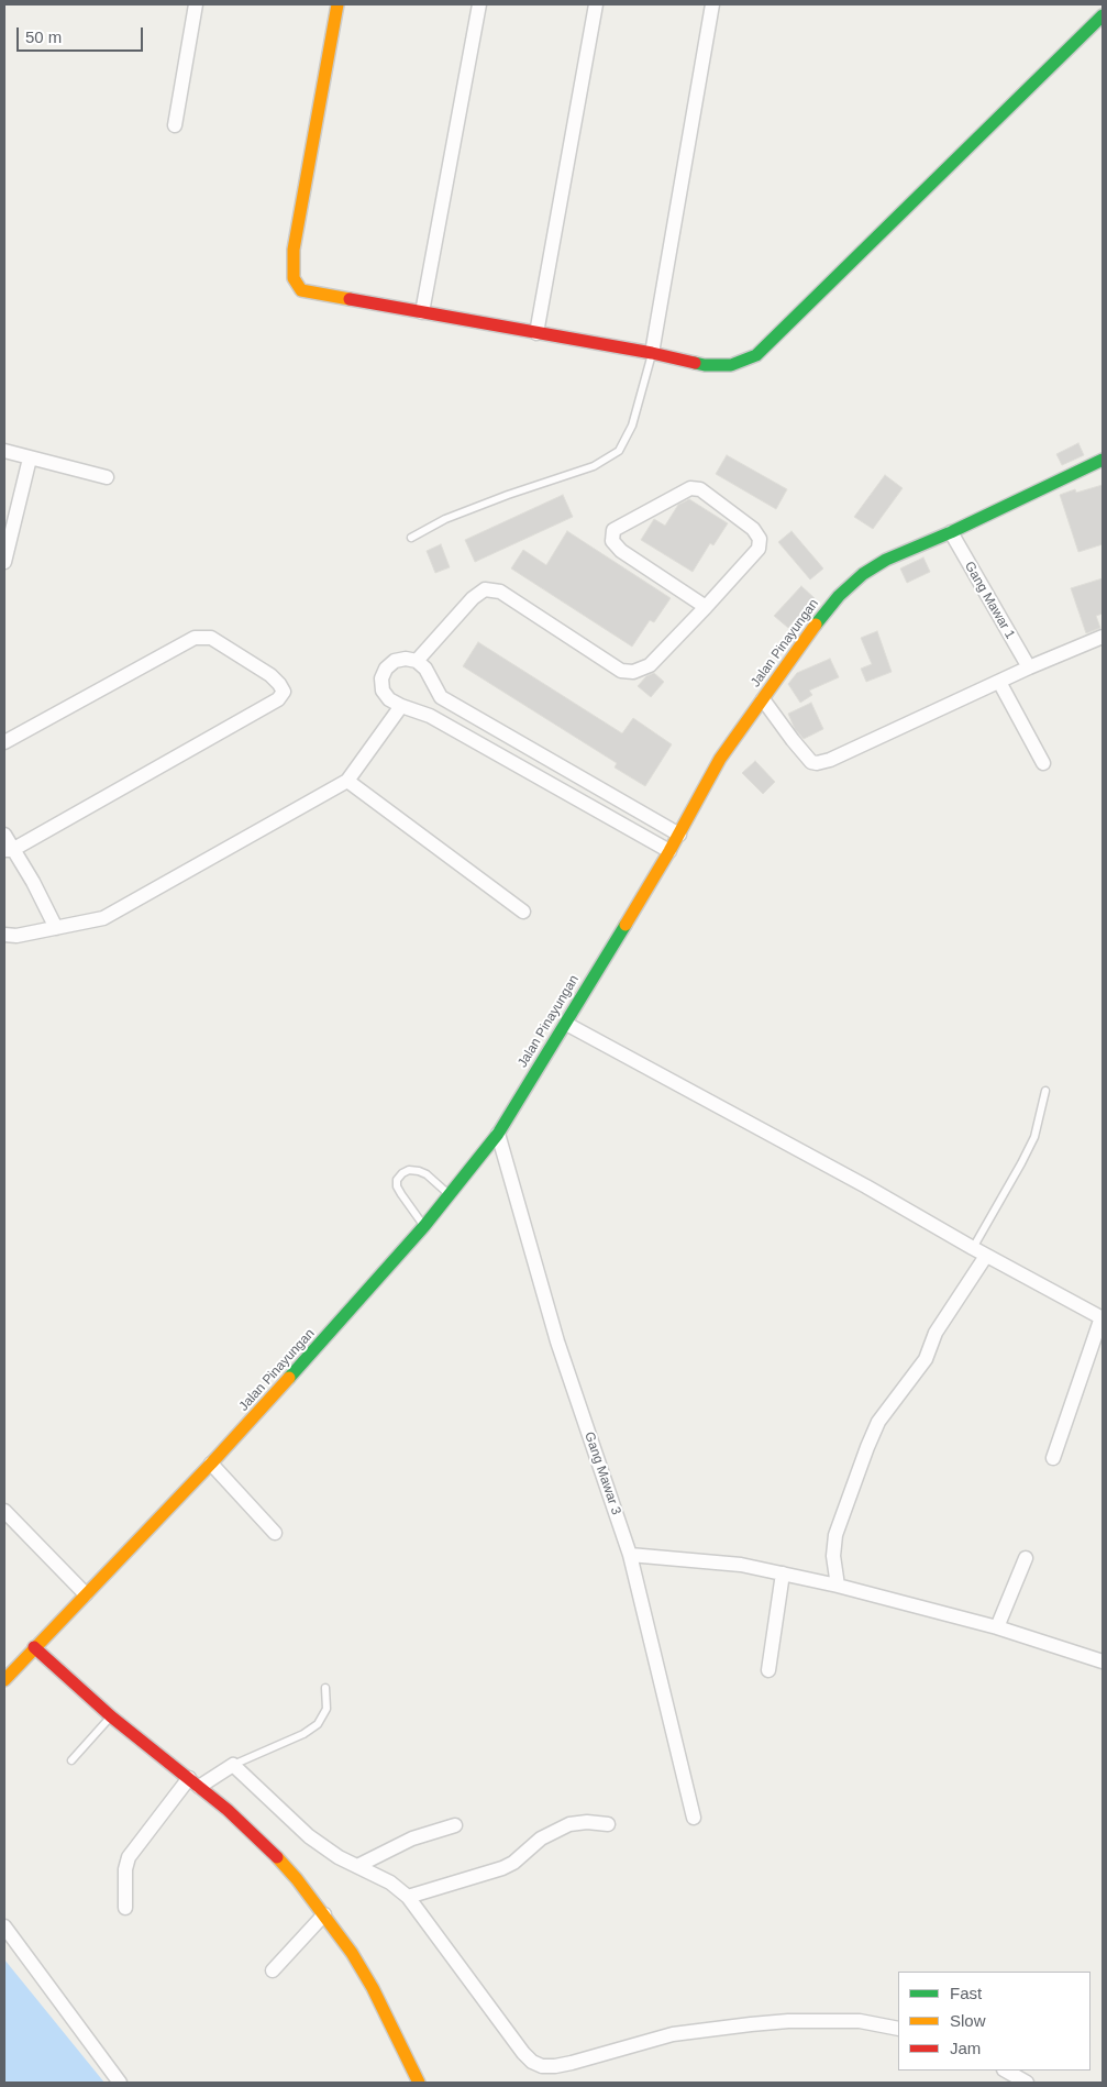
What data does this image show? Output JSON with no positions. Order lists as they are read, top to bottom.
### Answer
{
  "streets": {
    "street": ["Gang Mawar 1", "Jalan Pinayungan", "Gang Mawar 3"]
  },
  "crossings": [
    ["Gang Mawar 1", "Jalan Pinayungan"],
    ["Jalan Pinayungan", "Gang Mawar 3"]
  ],
  "legend": ["Fast", "Slow", "Jam"],
  "scale_bar": "50 m"
}
